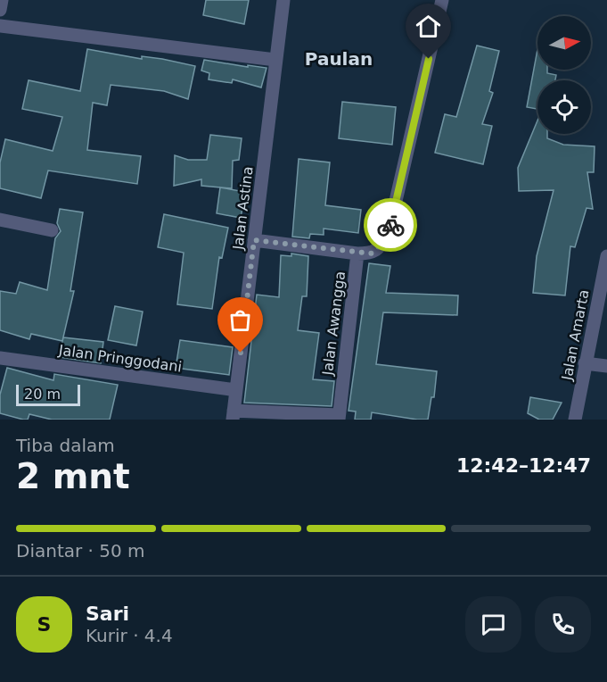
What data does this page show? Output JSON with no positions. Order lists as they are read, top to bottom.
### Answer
{
  "streets": {
    "street": [
      "Jalan Astina",
      "Jalan Awangga",
      "Jalan Amarta",
      "Jalan Pringgodani"
    ]
  },
  "crossings": [
    ["Jalan Astina", "Jalan Pringgodani"]
  ],
  "districts": ["Paulan"],
  "scale_bar": "20 m",
  "north": "right",
  "page": {
    "scale": "20 m",
    "heading": ["2 mnt", "Tiba dalam", "12:42–12:47"],
    "panel": ["Sari", "Kurir · 4.4"],
    "bar": "Diantar · 50 m",
    "round": "S"
  }
}
